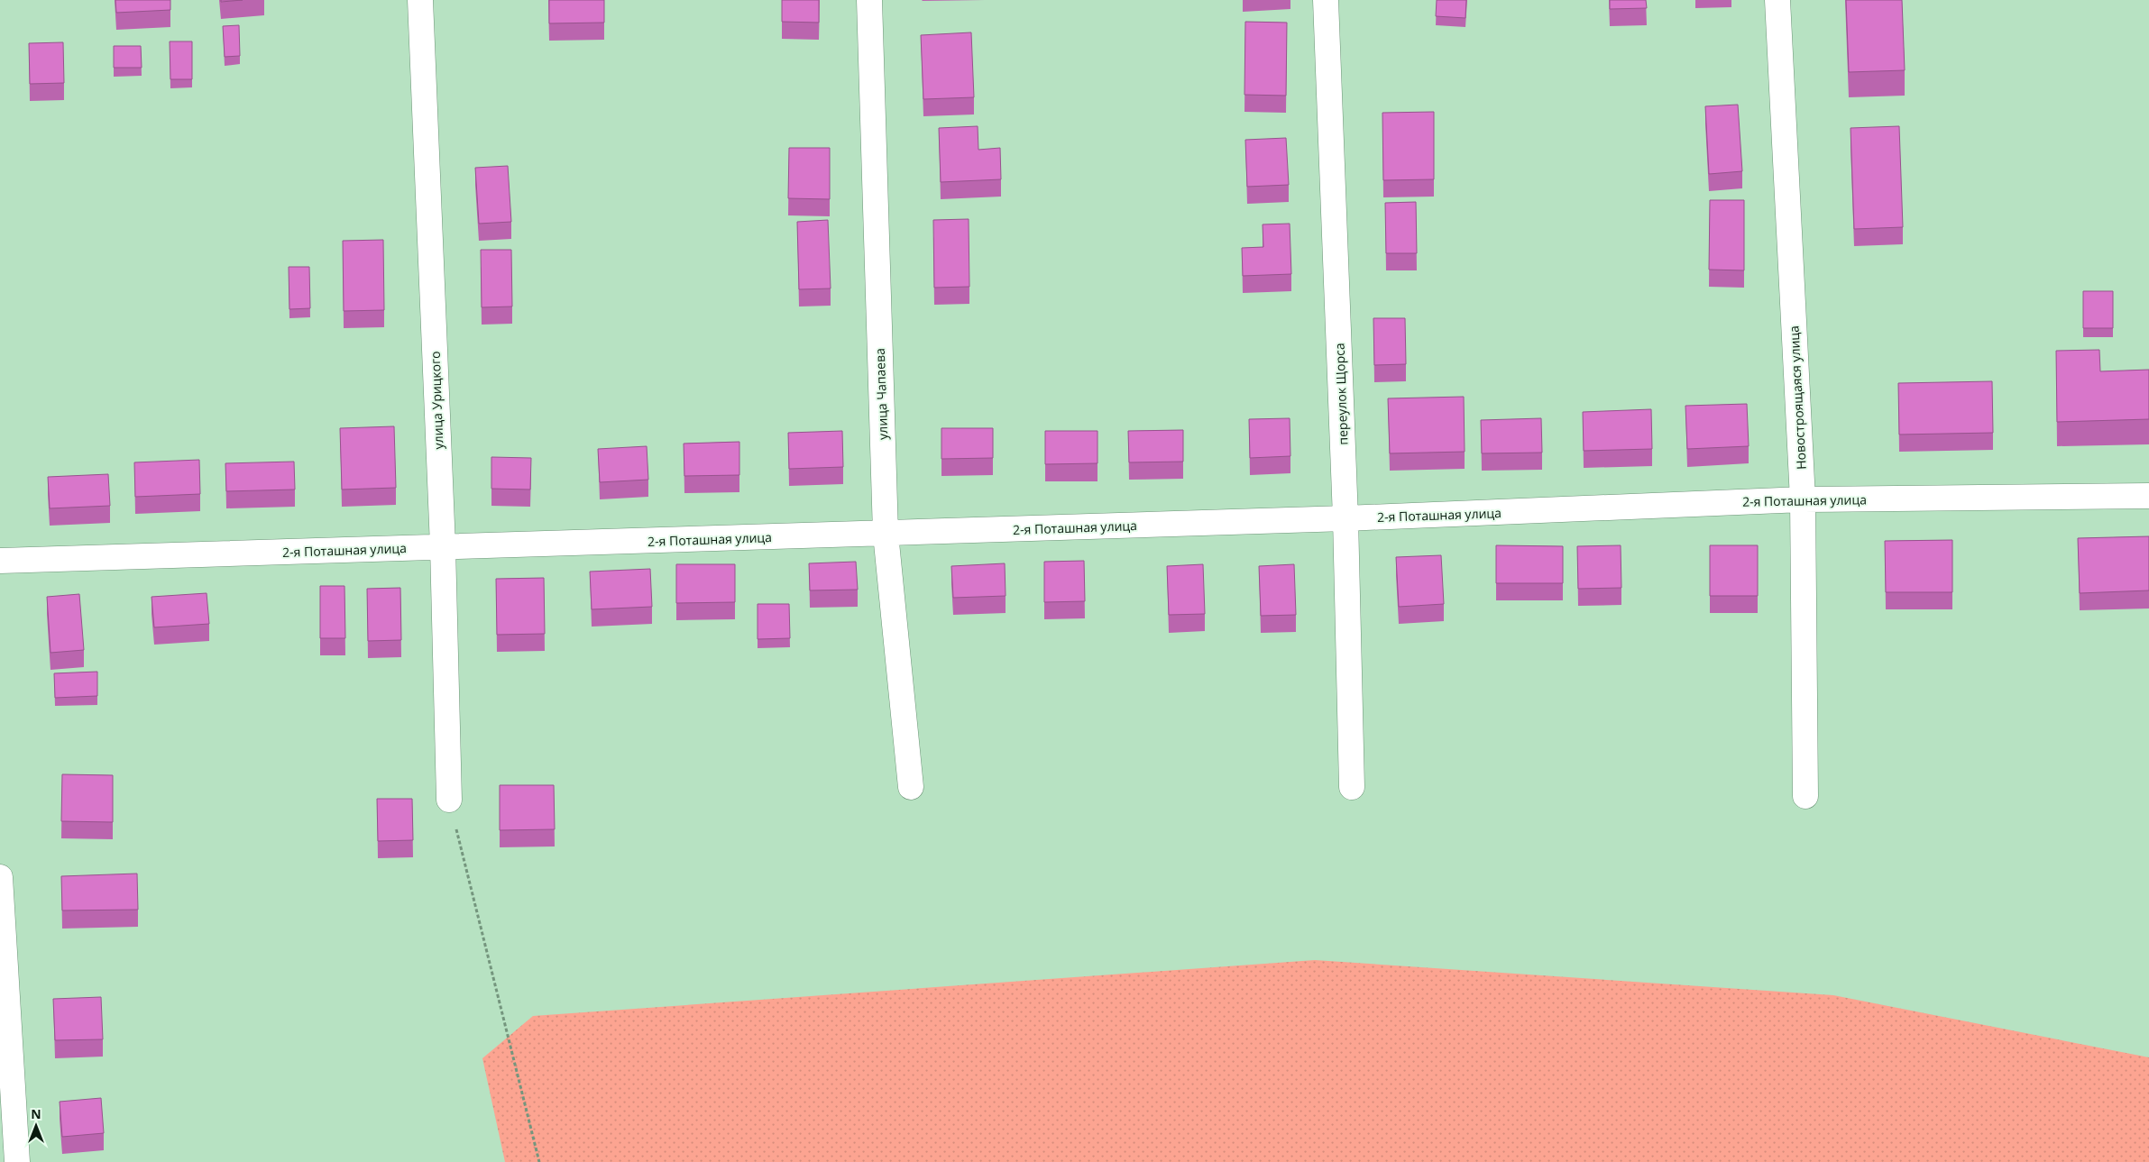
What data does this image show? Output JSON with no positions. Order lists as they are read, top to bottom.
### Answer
{
  "streets": {
    "street": [
      "улица Чапаева",
      "переулок Щорса",
      "Новостроящаяся улица",
      "улица Урицкого",
      "2-я Поташная улица"
    ]
  },
  "crossings": [
    ["улица Чапаева", "2-я Поташная улица"],
    ["переулок Щорса", "2-я Поташная улица"],
    ["Новостроящаяся улица", "2-я Поташная улица"],
    ["улица Урицкого", "2-я Поташная улица"]
  ],
  "north": "top"
}
